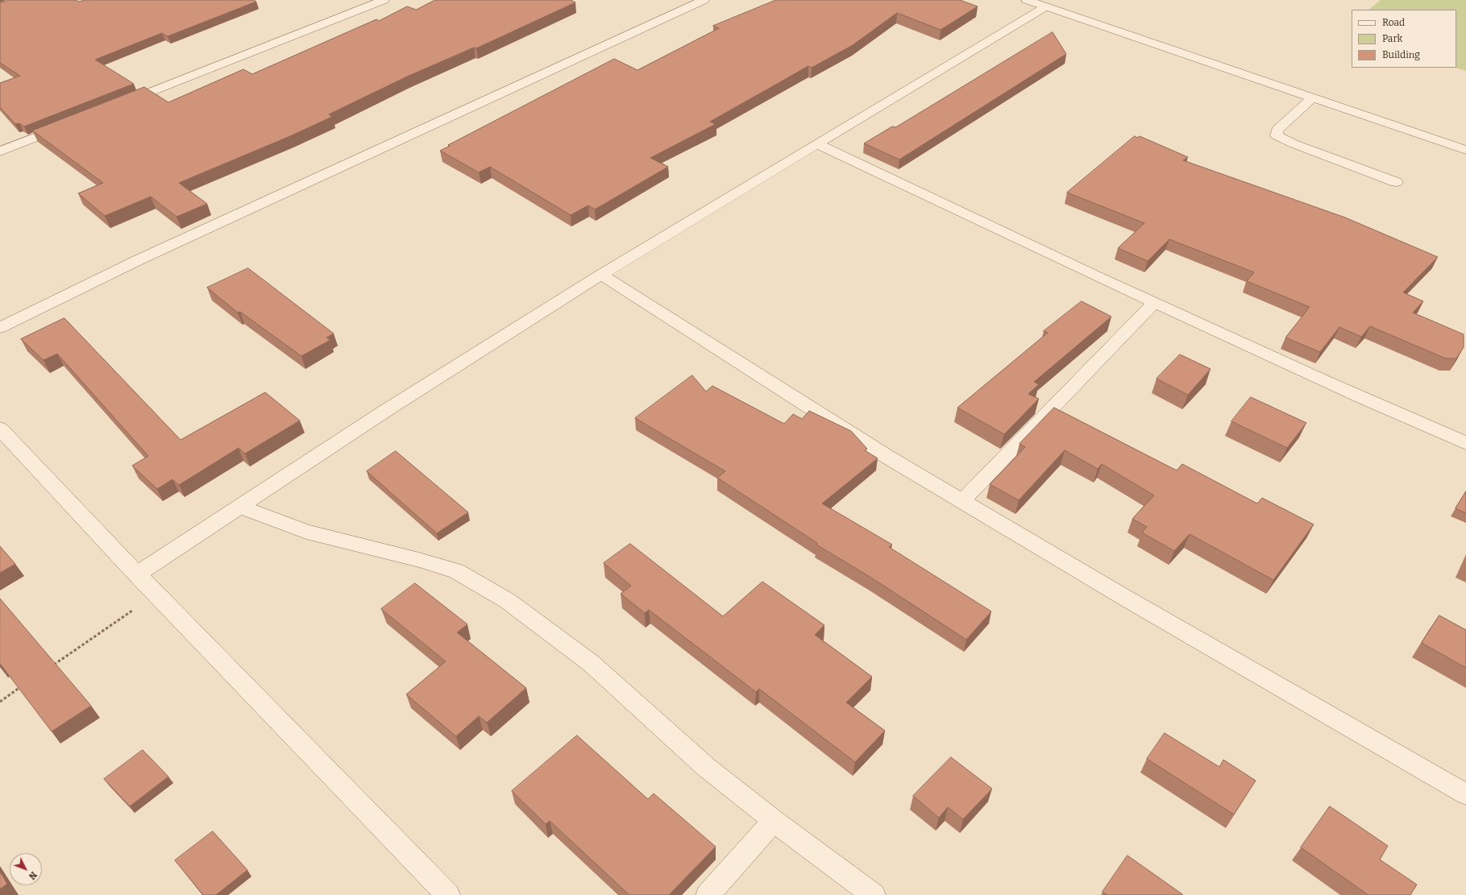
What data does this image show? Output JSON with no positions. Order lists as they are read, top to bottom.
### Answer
{
  "legend": ["Road", "Park", "Building"],
  "north": "bottom right"
}
